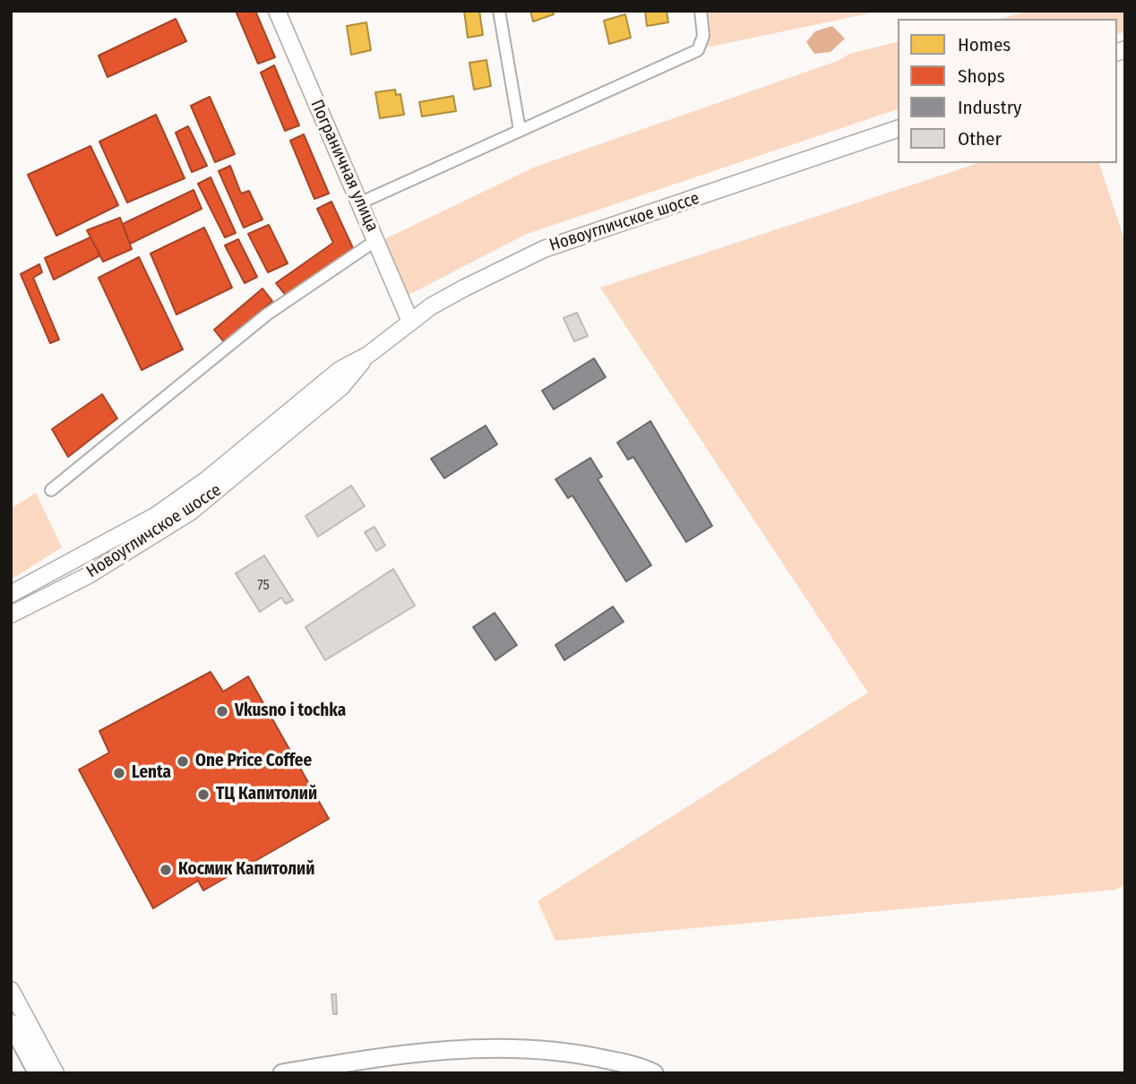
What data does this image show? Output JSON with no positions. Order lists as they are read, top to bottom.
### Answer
{
  "streets": {
    "main road": ["Пограничная улица", "Новоугличское шоссе"]
  },
  "crossings": [
    ["Пограничная улица", "Новоугличское шоссе"]
  ],
  "places": [
    "Vkusno i tochka",
    "One Price Coffee",
    "Lenta",
    "ТЦ Капитолий",
    "Космик Капитолий"
  ],
  "house_numbers": ["75"],
  "legend": [
    "Homes",
    "Shops",
    "Industry",
    "Other"
  ]
}
